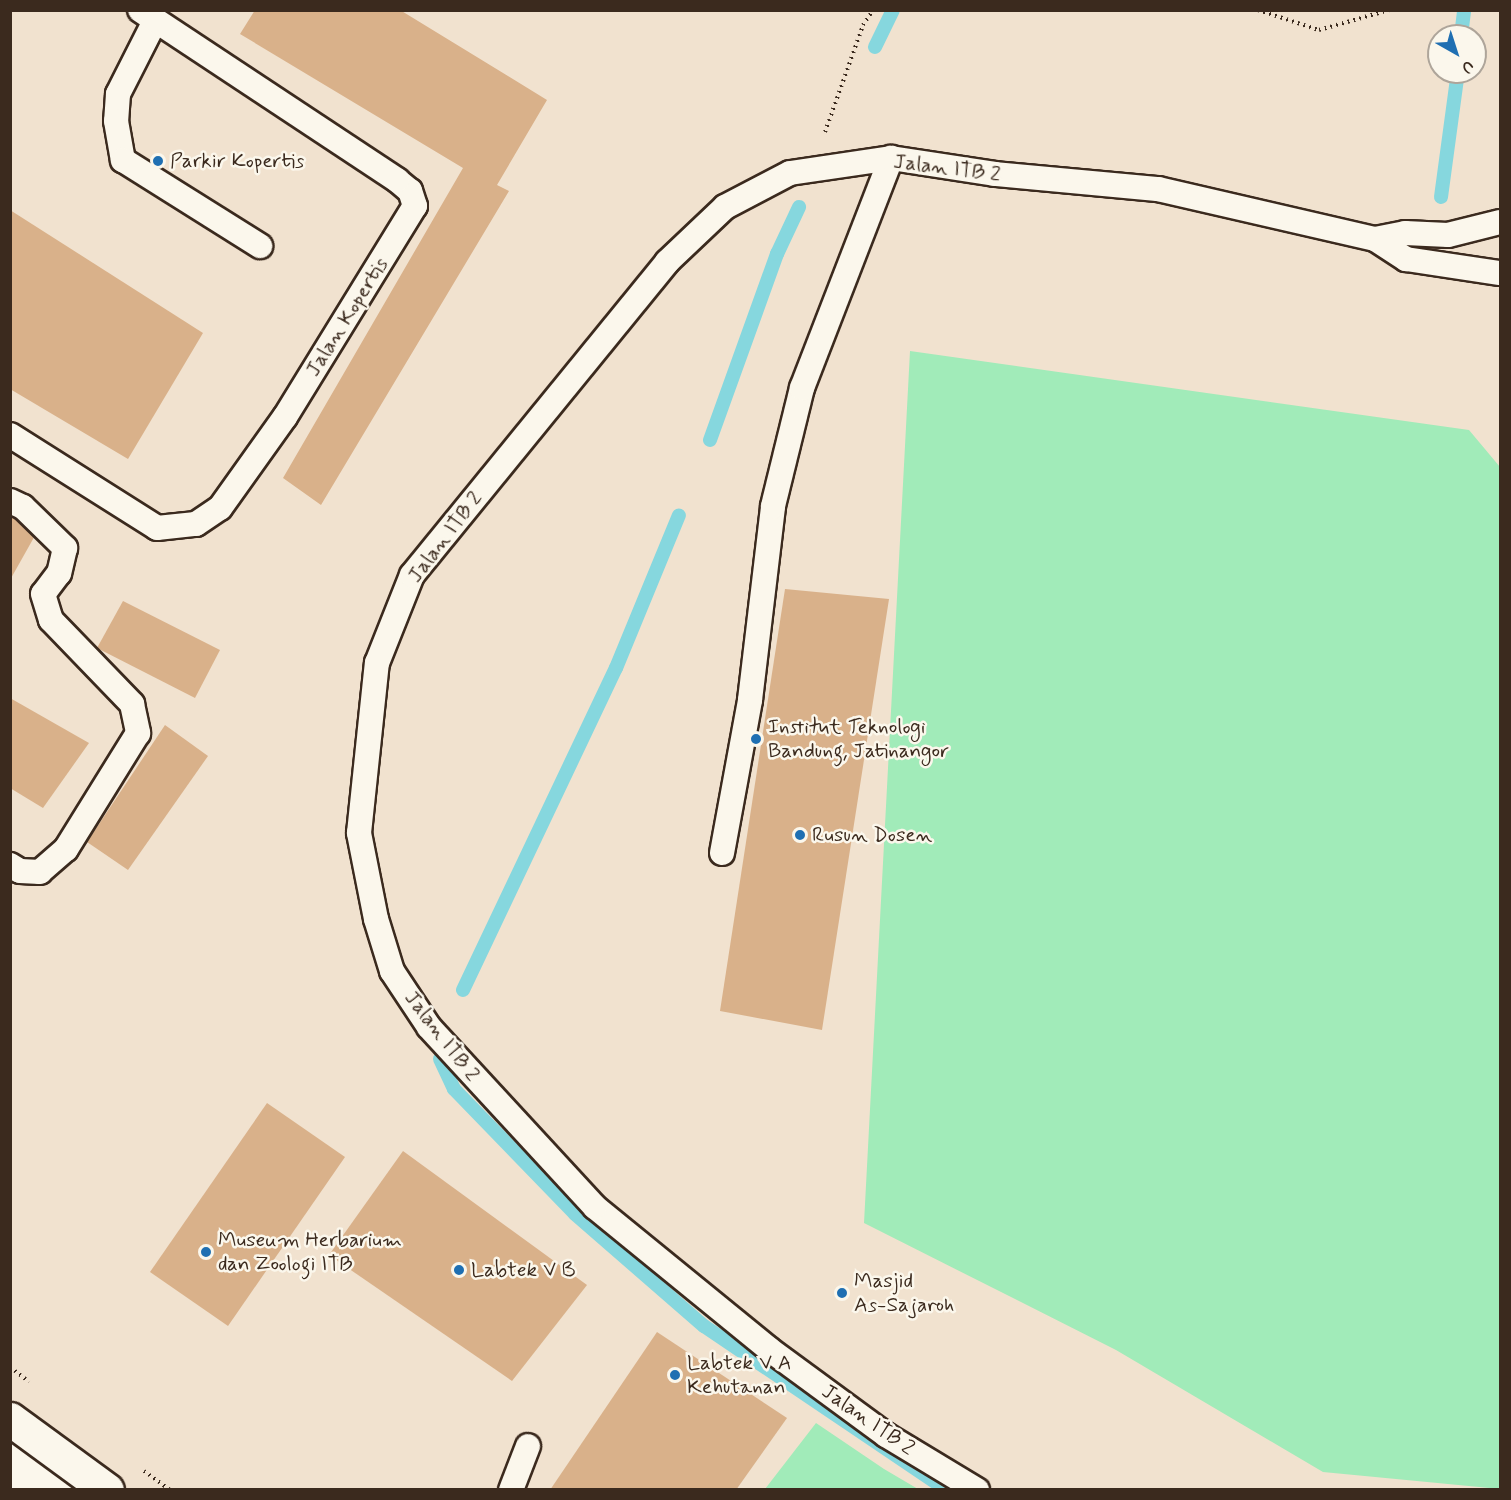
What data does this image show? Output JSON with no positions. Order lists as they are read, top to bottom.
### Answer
{
  "streets": {
    "lane": ["Jalan ITB 2", "Jalan Kopertis"]
  },
  "places": [
    "Parkir Kopertis",
    "Institut Teknologi Bandung, Jatinangor",
    "Rusun Dosen",
    "Museum Herbarium dan Zoologi ITB",
    "Labtek V B",
    "Masjid As-Sajaroh",
    "Labtek V A Kehutanan"
  ],
  "north": "bottom right"
}
